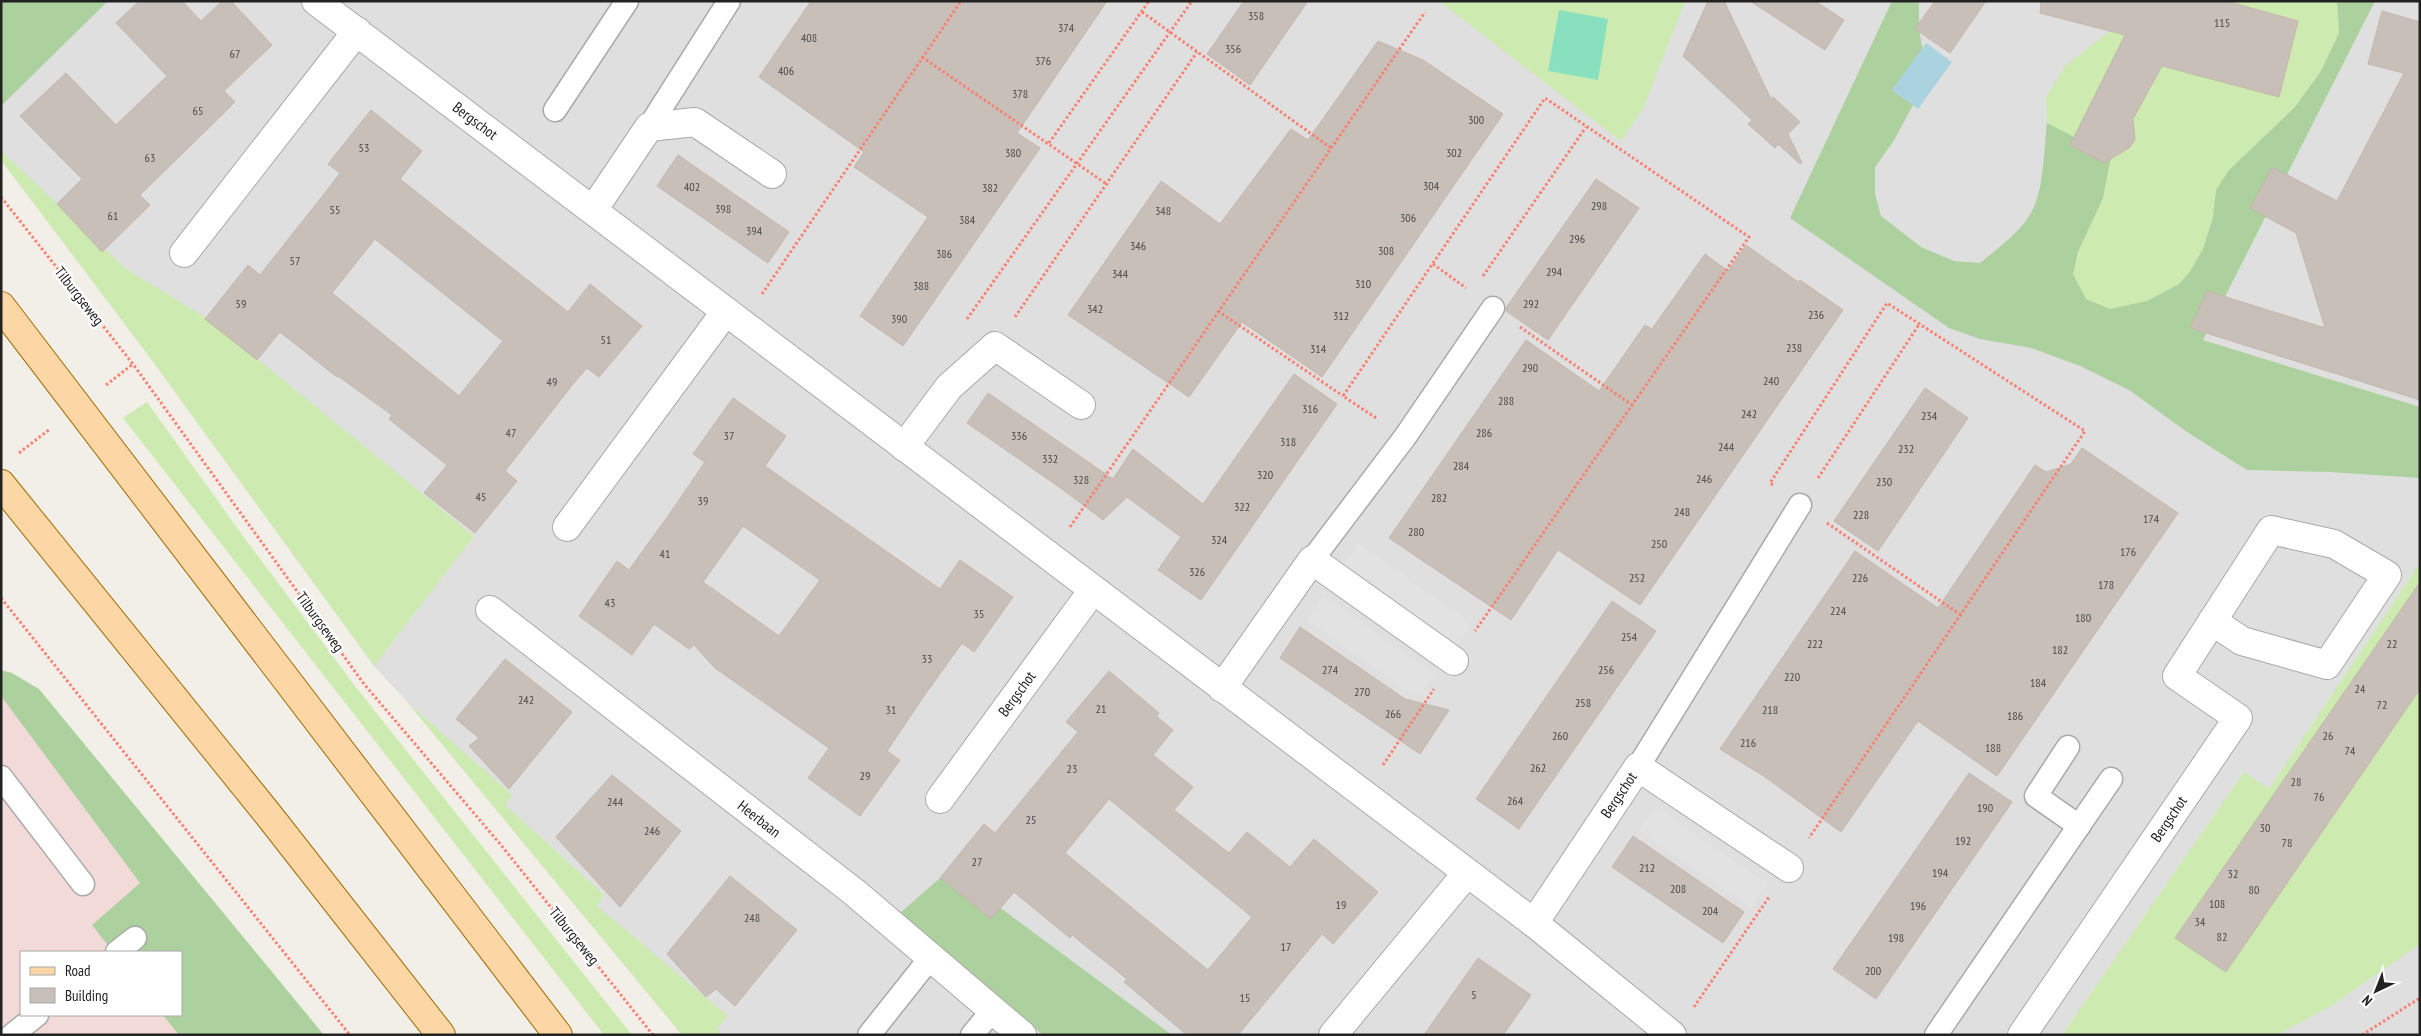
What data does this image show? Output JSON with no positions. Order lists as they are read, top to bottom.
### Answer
{
  "streets": {
    "street": ["Bergschot", "Heerbaan"],
    "path": ["Tilburgseweg"]
  },
  "house_numbers": [
    "358",
    "115",
    "374",
    "408",
    "356",
    "67",
    "376",
    "406",
    "378",
    "65",
    "300",
    "53",
    "380",
    "302",
    "63",
    "304",
    "402",
    "382",
    "298",
    "398",
    "55",
    "348",
    "61",
    "306",
    "384",
    "394",
    "296",
    "346",
    "308",
    "386",
    "57",
    "294",
    "344",
    "310",
    "388",
    "59",
    "292",
    "342",
    "236",
    "312",
    "390",
    "51",
    "238",
    "314",
    "290",
    "240",
    "49",
    "288",
    "316",
    "242",
    "234",
    "47",
    "286",
    "37",
    "336",
    "318",
    "244",
    "232",
    "332",
    "284",
    "320",
    "246",
    "328",
    "230",
    "45",
    "282",
    "39",
    "322",
    "248",
    "228",
    "174",
    "280",
    "324",
    "250",
    "176",
    "41",
    "326",
    "252",
    "226",
    "178",
    "43",
    "224",
    "35",
    "180",
    "254",
    "222",
    "22",
    "182",
    "33",
    "274",
    "256",
    "220",
    "184",
    "24",
    "270",
    "242",
    "258",
    "72",
    "21",
    "31",
    "218",
    "266",
    "186",
    "260",
    "26",
    "216",
    "188",
    "74",
    "262",
    "23",
    "29",
    "28",
    "76",
    "264",
    "244",
    "190",
    "25",
    "30",
    "246",
    "192",
    "78",
    "27",
    "212",
    "194",
    "32",
    "208",
    "80",
    "108",
    "19",
    "196",
    "204",
    "248",
    "34",
    "82",
    "198",
    "17",
    "200",
    "5",
    "15"
  ],
  "legend": ["Road", "Building"],
  "north": "bottom left"
}
